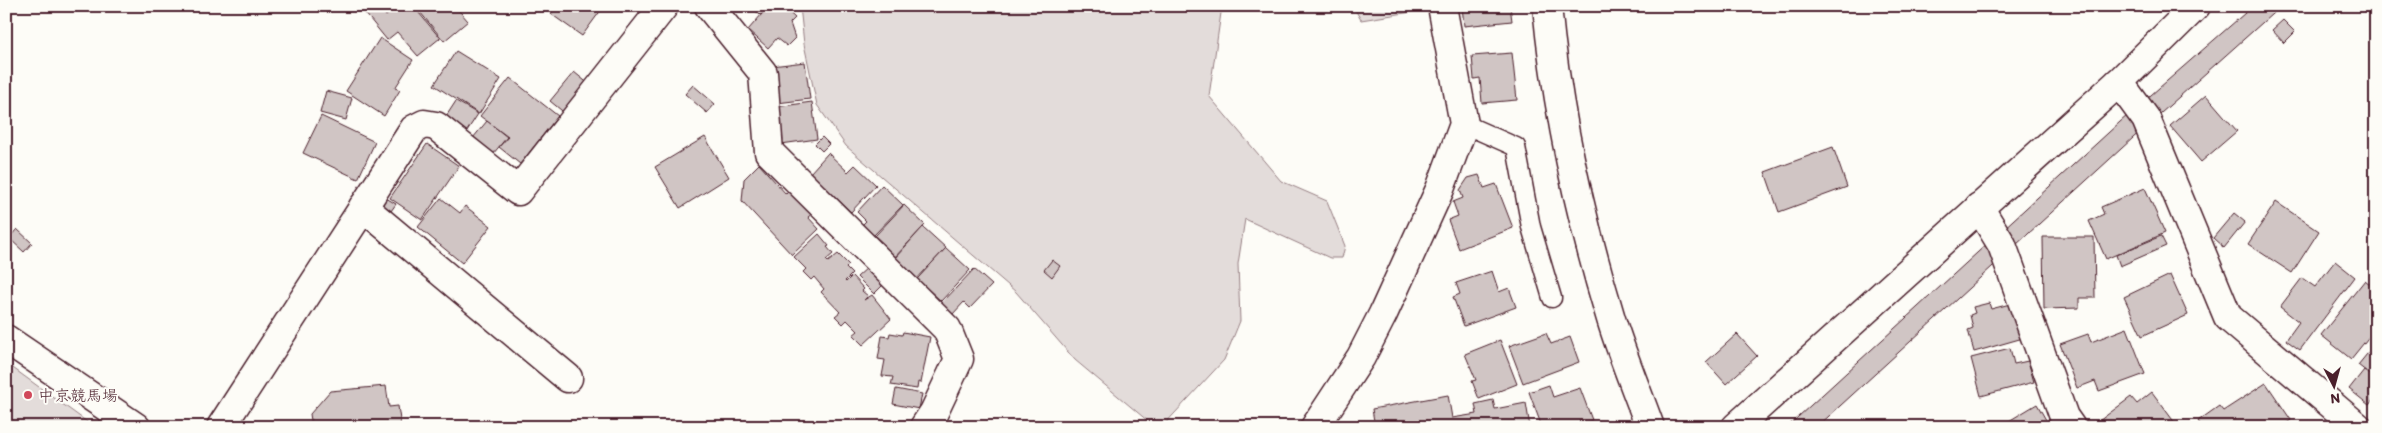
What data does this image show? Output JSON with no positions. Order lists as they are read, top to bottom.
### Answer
{
  "places": ["中京競馬場"],
  "north": "bottom"
}
